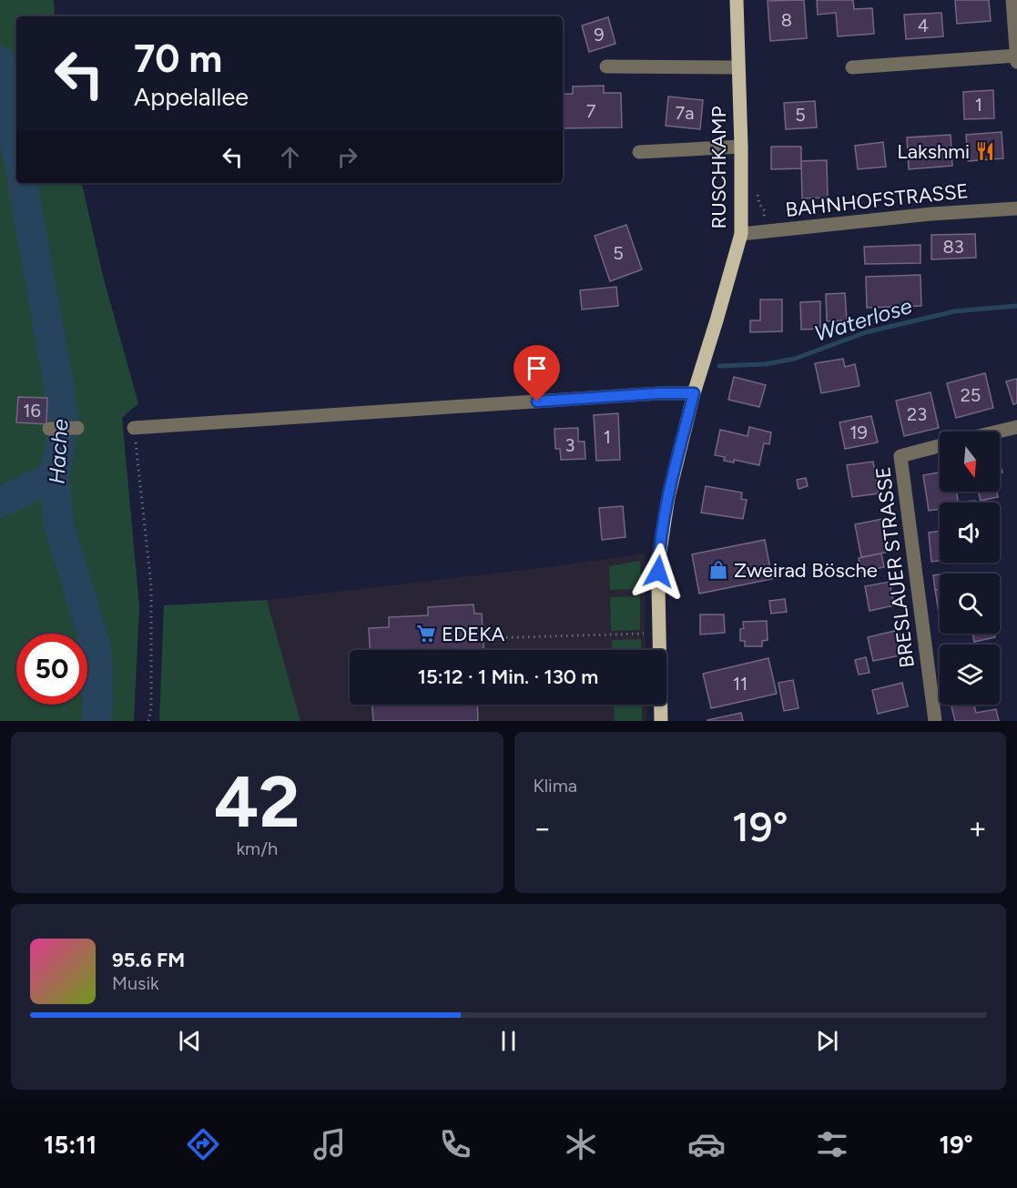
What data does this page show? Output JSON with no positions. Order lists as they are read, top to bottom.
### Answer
{
  "streets": {
    "main road": ["RUSCHKAMP"],
    "street": ["BAHNHOFSTRASSE", "BRESLAUER STRASSE"]
  },
  "crossings": [
    ["RUSCHKAMP", "BAHNHOFSTRASSE"]
  ],
  "water": ["Waterlose", "Hache"],
  "places": {
    "restaurant": ["Lakshmi"],
    "shop": ["Zweirad Bösche"],
    "supermarket": ["EDEKA"]
  },
  "house_numbers": [
    "8",
    "4",
    "9",
    "1",
    "7",
    "7a",
    "5",
    "83",
    "5",
    "25",
    "16",
    "23",
    "19",
    "1",
    "3",
    "11"
  ],
  "north": "bottom",
  "page": {
    "turn": ["70 m", "Appelallee"],
    "limit": "50",
    "trip": "15:12 · 1 Min. · 130 m",
    "tile": [
      ["42", "km/h"],
      "Klima"
    ],
    "heat": ["−", "19°", "+"],
    "song": ["95.6 FM", "Musik"],
    "tabs": ["15:11", "19°"]
  }
}
